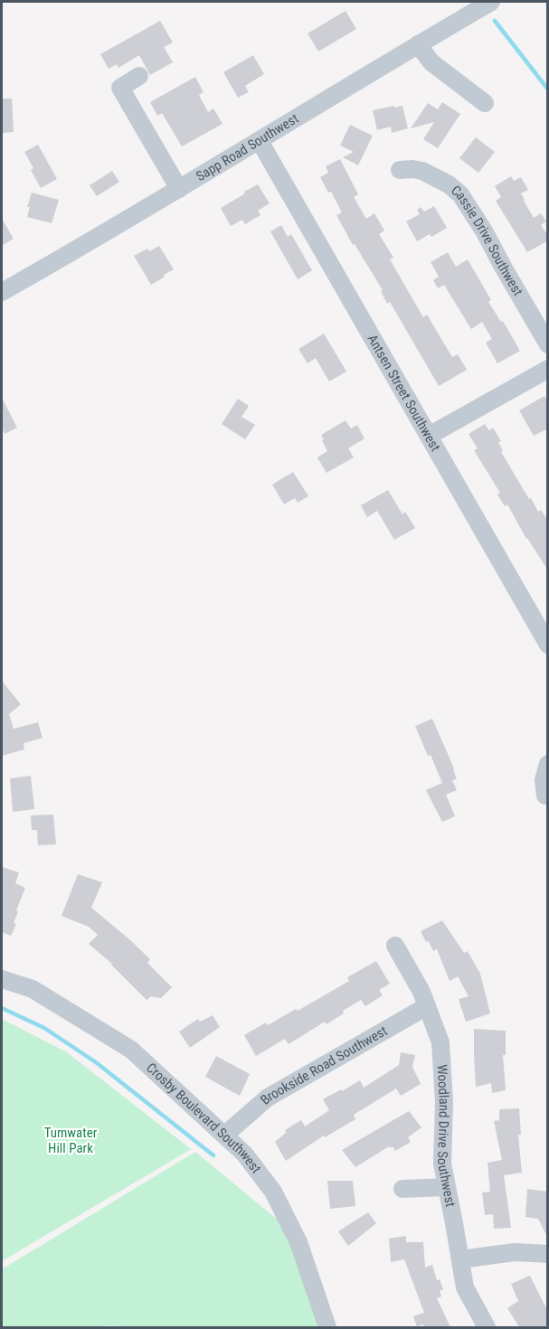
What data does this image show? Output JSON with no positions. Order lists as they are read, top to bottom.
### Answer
{
  "streets": {
    "street": [
      "Sapp Road Southwest",
      "Cassie Drive Southwest",
      "Antsen Street Southwest",
      "Brookside Road Southwest",
      "Crosby Boulevard Southwest",
      "Woodland Drive Southwest"
    ]
  },
  "crossings": [
    ["Sapp Road Southwest", "Antsen Street Southwest"],
    ["Brookside Road Southwest", "Crosby Boulevard Southwest"],
    ["Brookside Road Southwest", "Woodland Drive Southwest"]
  ],
  "parks": ["Tumwater Hill Park"]
}
